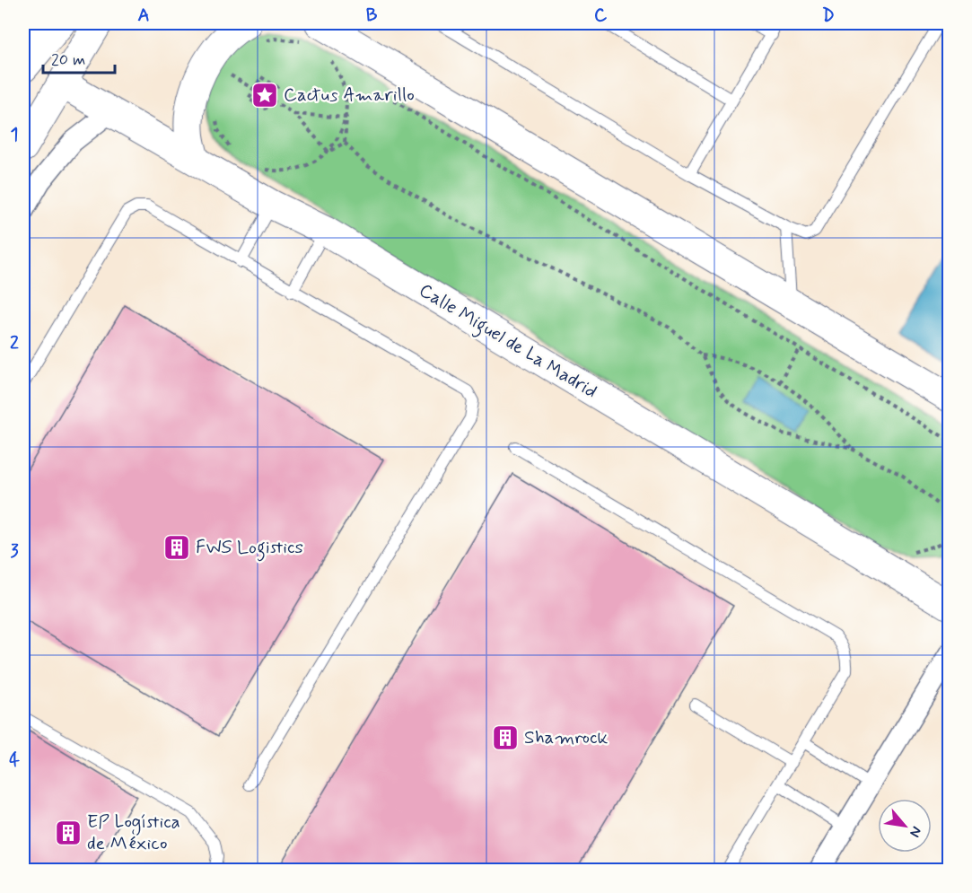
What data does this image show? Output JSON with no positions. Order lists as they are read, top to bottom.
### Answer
{
  "streets": {
    "street": ["Calle Miguel de La Madrid"]
  },
  "places": {
    "place": ["Cactus Amarillo"],
    "building": ["FWS Logistics", "Shamrock", "EP Logística de México"]
  },
  "scale_bar": "20 m",
  "north": "bottom right",
  "grid": {
    "columns": [
      "A",
      "B",
      "C",
      "D"
    ],
    "rows": [
      "1",
      "2",
      "3",
      "4"
    ]
  }
}
